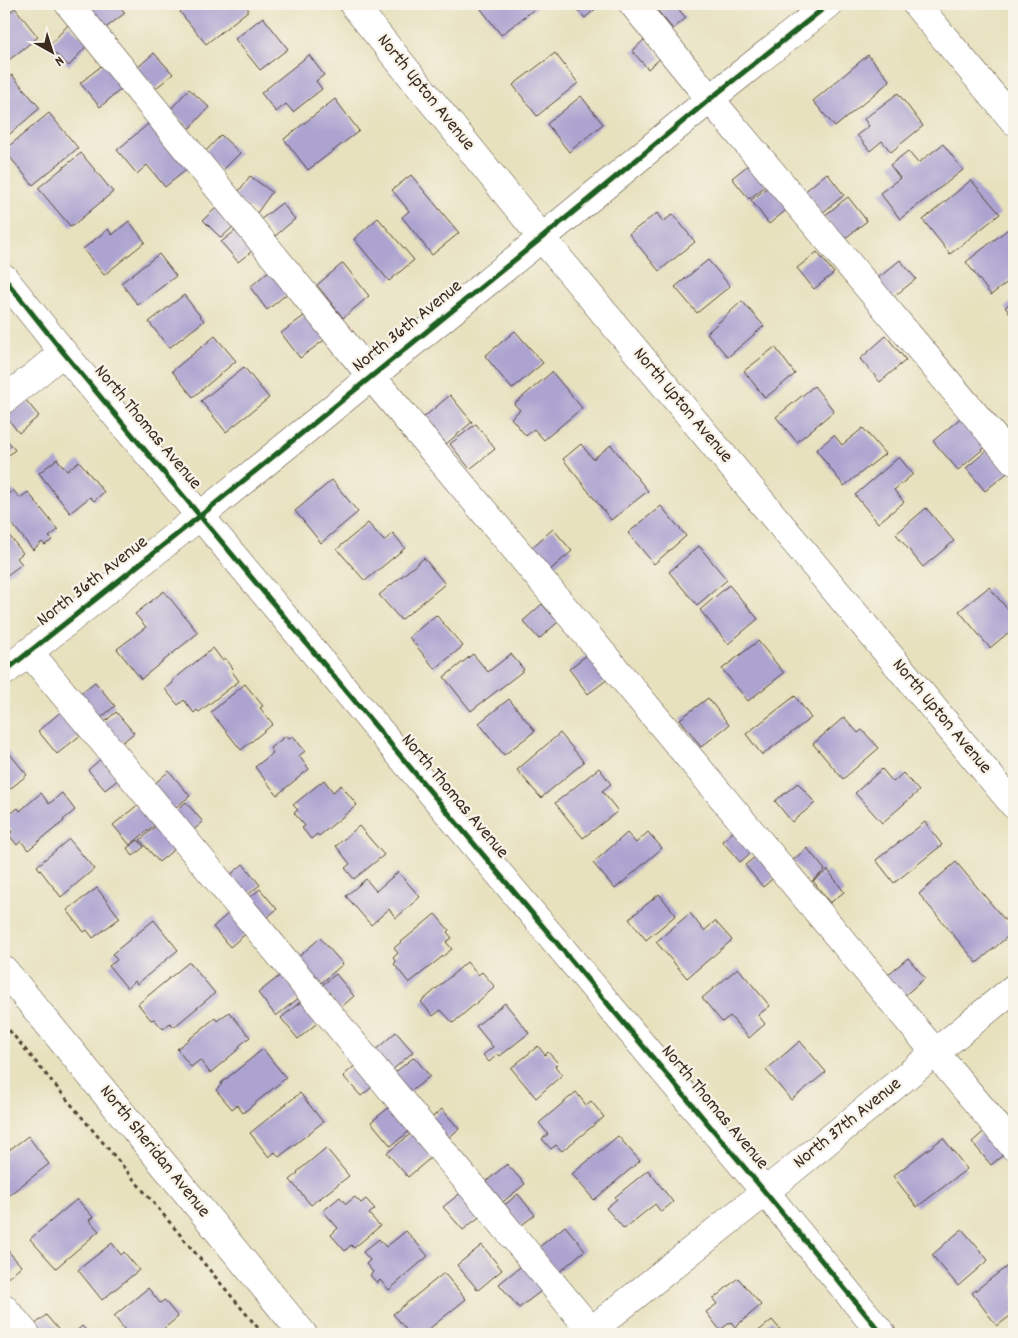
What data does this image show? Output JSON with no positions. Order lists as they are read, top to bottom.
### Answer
{
  "streets": {
    "street": [
      "North Upton Avenue",
      "North 36th Avenue",
      "North Thomas Avenue",
      "North 37th Avenue",
      "North Sheridan Avenue"
    ]
  },
  "crossings": [
    ["North Upton Avenue", "North 36th Avenue"],
    ["North 36th Avenue", "North Thomas Avenue"],
    ["North Thomas Avenue", "North 37th Avenue"]
  ],
  "north": "bottom right"
}
